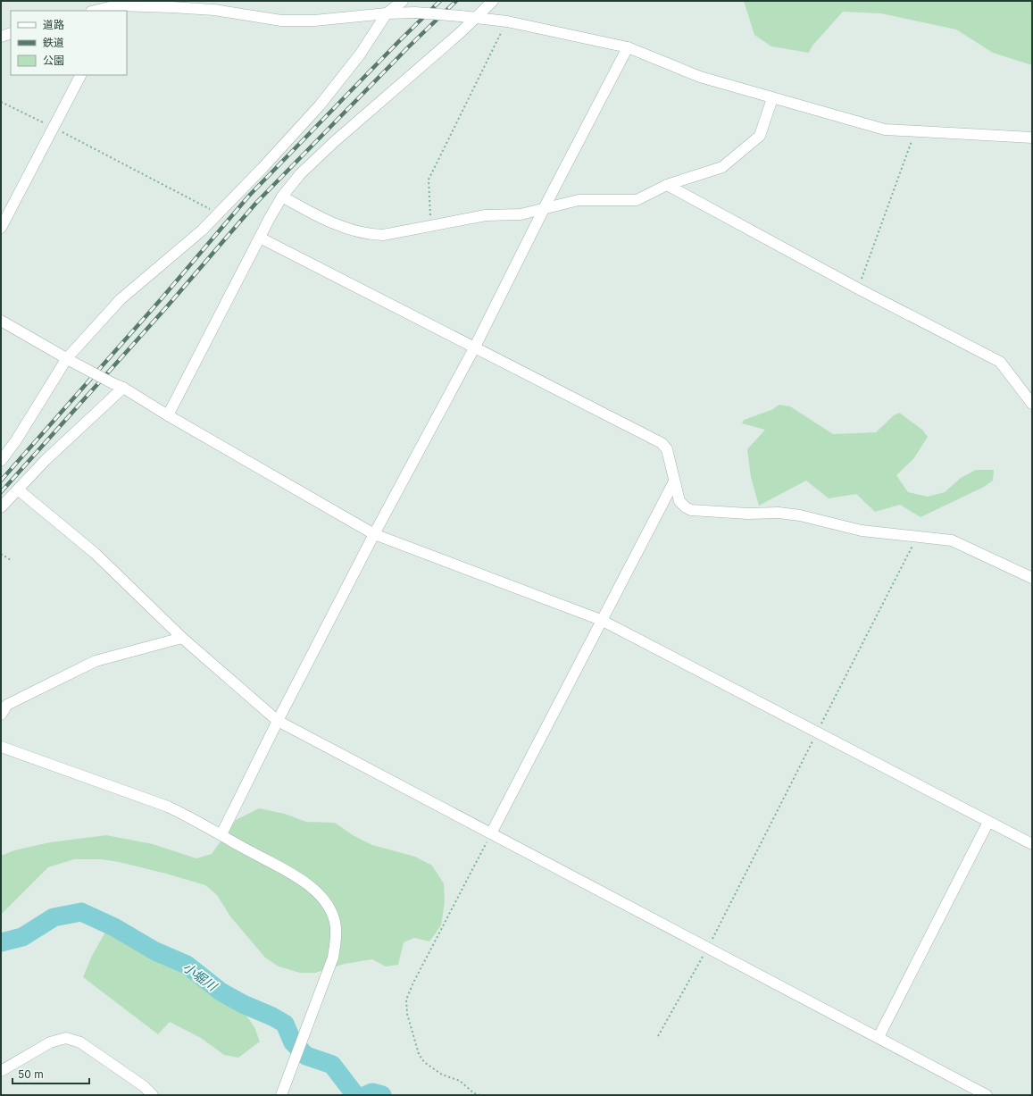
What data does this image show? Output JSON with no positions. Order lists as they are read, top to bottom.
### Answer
{
  "water": ["小堀川"],
  "legend": ["道路", "鉄道", "公園"],
  "scale_bar": "50 m"
}
